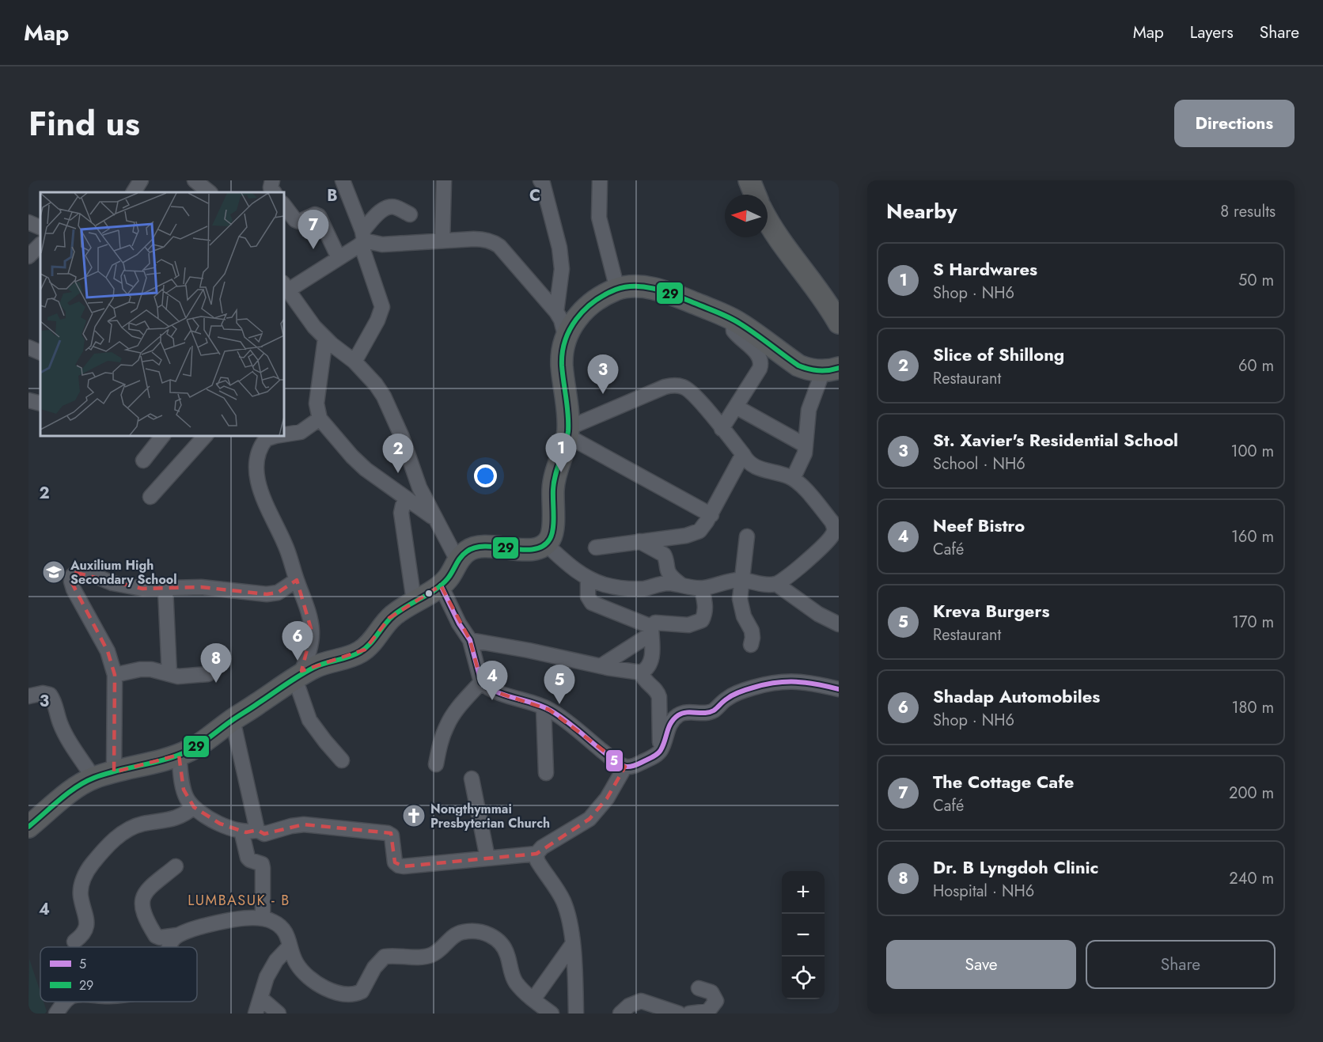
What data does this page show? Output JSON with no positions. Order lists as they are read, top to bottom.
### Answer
{
  "districts": ["LUMBASUK - B"],
  "places": {
    "school or university": ["Auxilium High Secondary School"],
    "church": ["Nongthymmai Presbyterian Church"]
  },
  "lines": ["transit line 29", "transit line 5"],
  "legend": ["5", "29"],
  "north": "left",
  "page": {
    "header": "Map",
    "nav": ["Map", "Layers", "Share"],
    "title": "Find us",
    "buttons": [
      "Directions",
      ["Save", "Share"]
    ],
    "heading": ["Nearby", "8 results"],
    "pins": [
      "7",
      "3",
      "1",
      "2",
      "6",
      "8",
      "4",
      "5"
    ],
    "list": [
      {
        "mark": "1",
        "name": "S Hardwares",
        "note": "Shop · NH6",
        "value": "50 m"
      },
      {
        "mark": "2",
        "name": "Slice of Shillong",
        "note": "Restaurant",
        "value": "60 m"
      },
      {
        "mark": "3",
        "name": "St. Xavier's Residential School",
        "note": "School · NH6",
        "value": "100 m"
      },
      {
        "mark": "4",
        "name": "Neef Bistro",
        "note": "Café",
        "value": "160 m"
      },
      {
        "mark": "5",
        "name": "Kreva Burgers",
        "note": "Restaurant",
        "value": "170 m"
      },
      {
        "mark": "6",
        "name": "Shadap Automobiles",
        "note": "Shop · NH6",
        "value": "180 m"
      },
      {
        "mark": "7",
        "name": "The Cottage Cafe",
        "note": "Café",
        "value": "200 m"
      },
      {
        "mark": "8",
        "name": "Dr. B Lyngdoh Clinic",
        "note": "Hospital · NH6",
        "value": "240 m"
      }
    ],
    "map_buttons": ["+", "−"]
  },
  "grid": {
    "columns": ["B", "C"],
    "rows": ["2", "3", "4"]
  }
}
